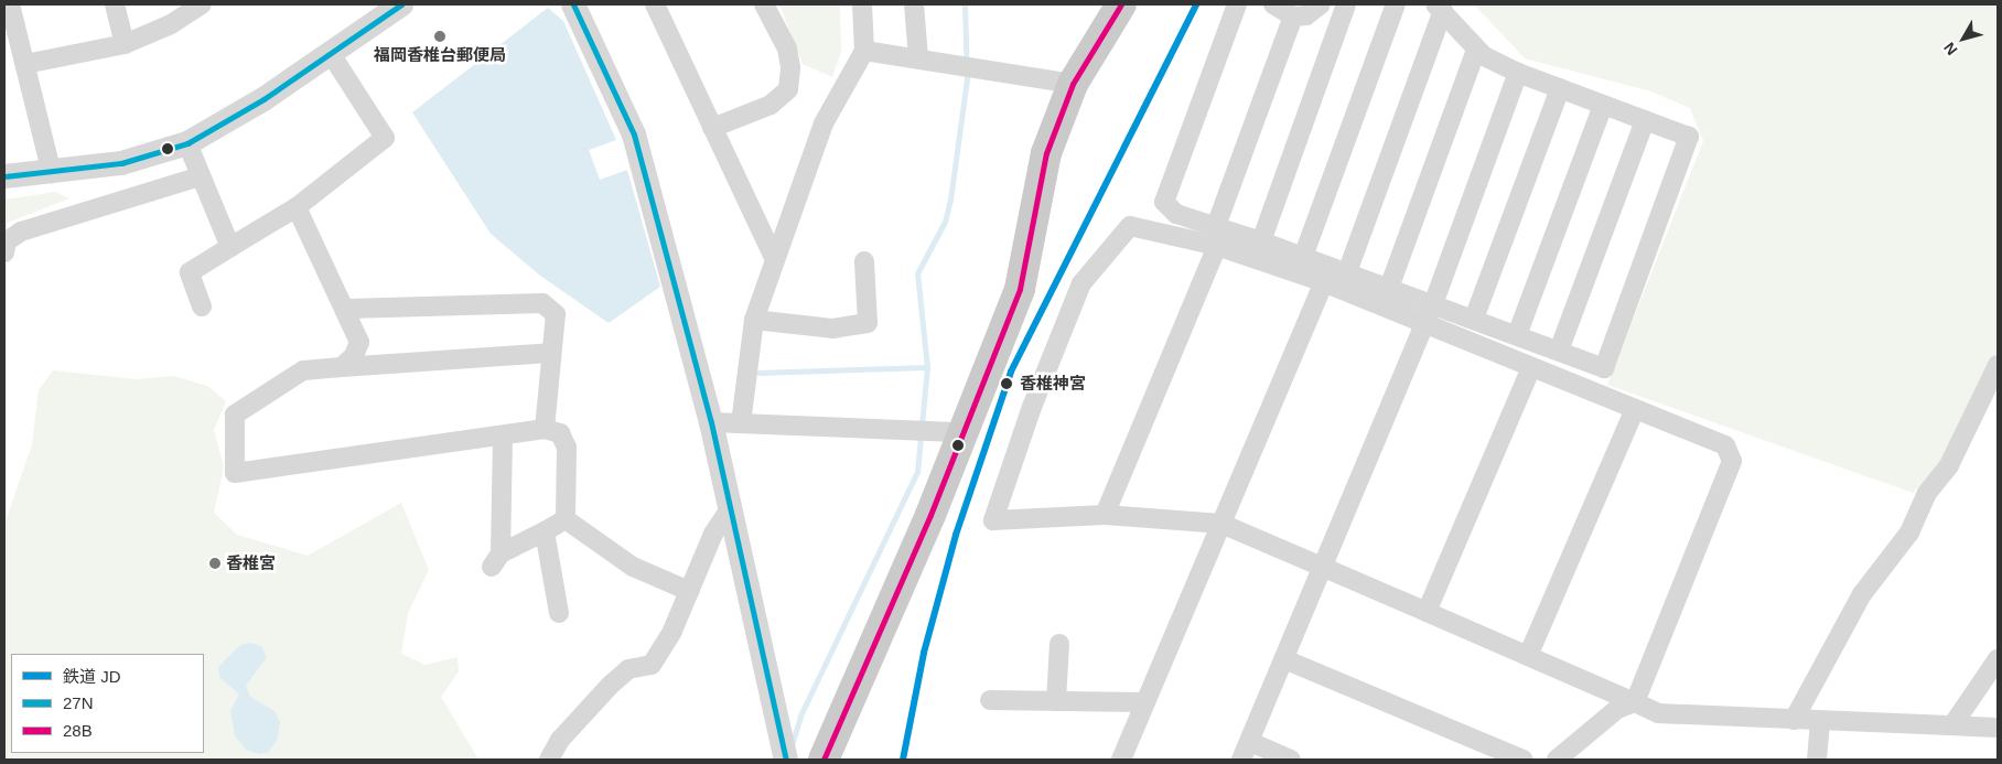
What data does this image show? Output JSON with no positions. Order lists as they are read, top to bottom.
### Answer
{
  "places": ["福岡香椎台郵便局", "香椎神宮", "香椎宮"],
  "lines": ["rail line JD", "transit line 27N", "transit line 28B"],
  "legend": ["鉄道 JD", "27N", "28B"],
  "north": "bottom left"
}
